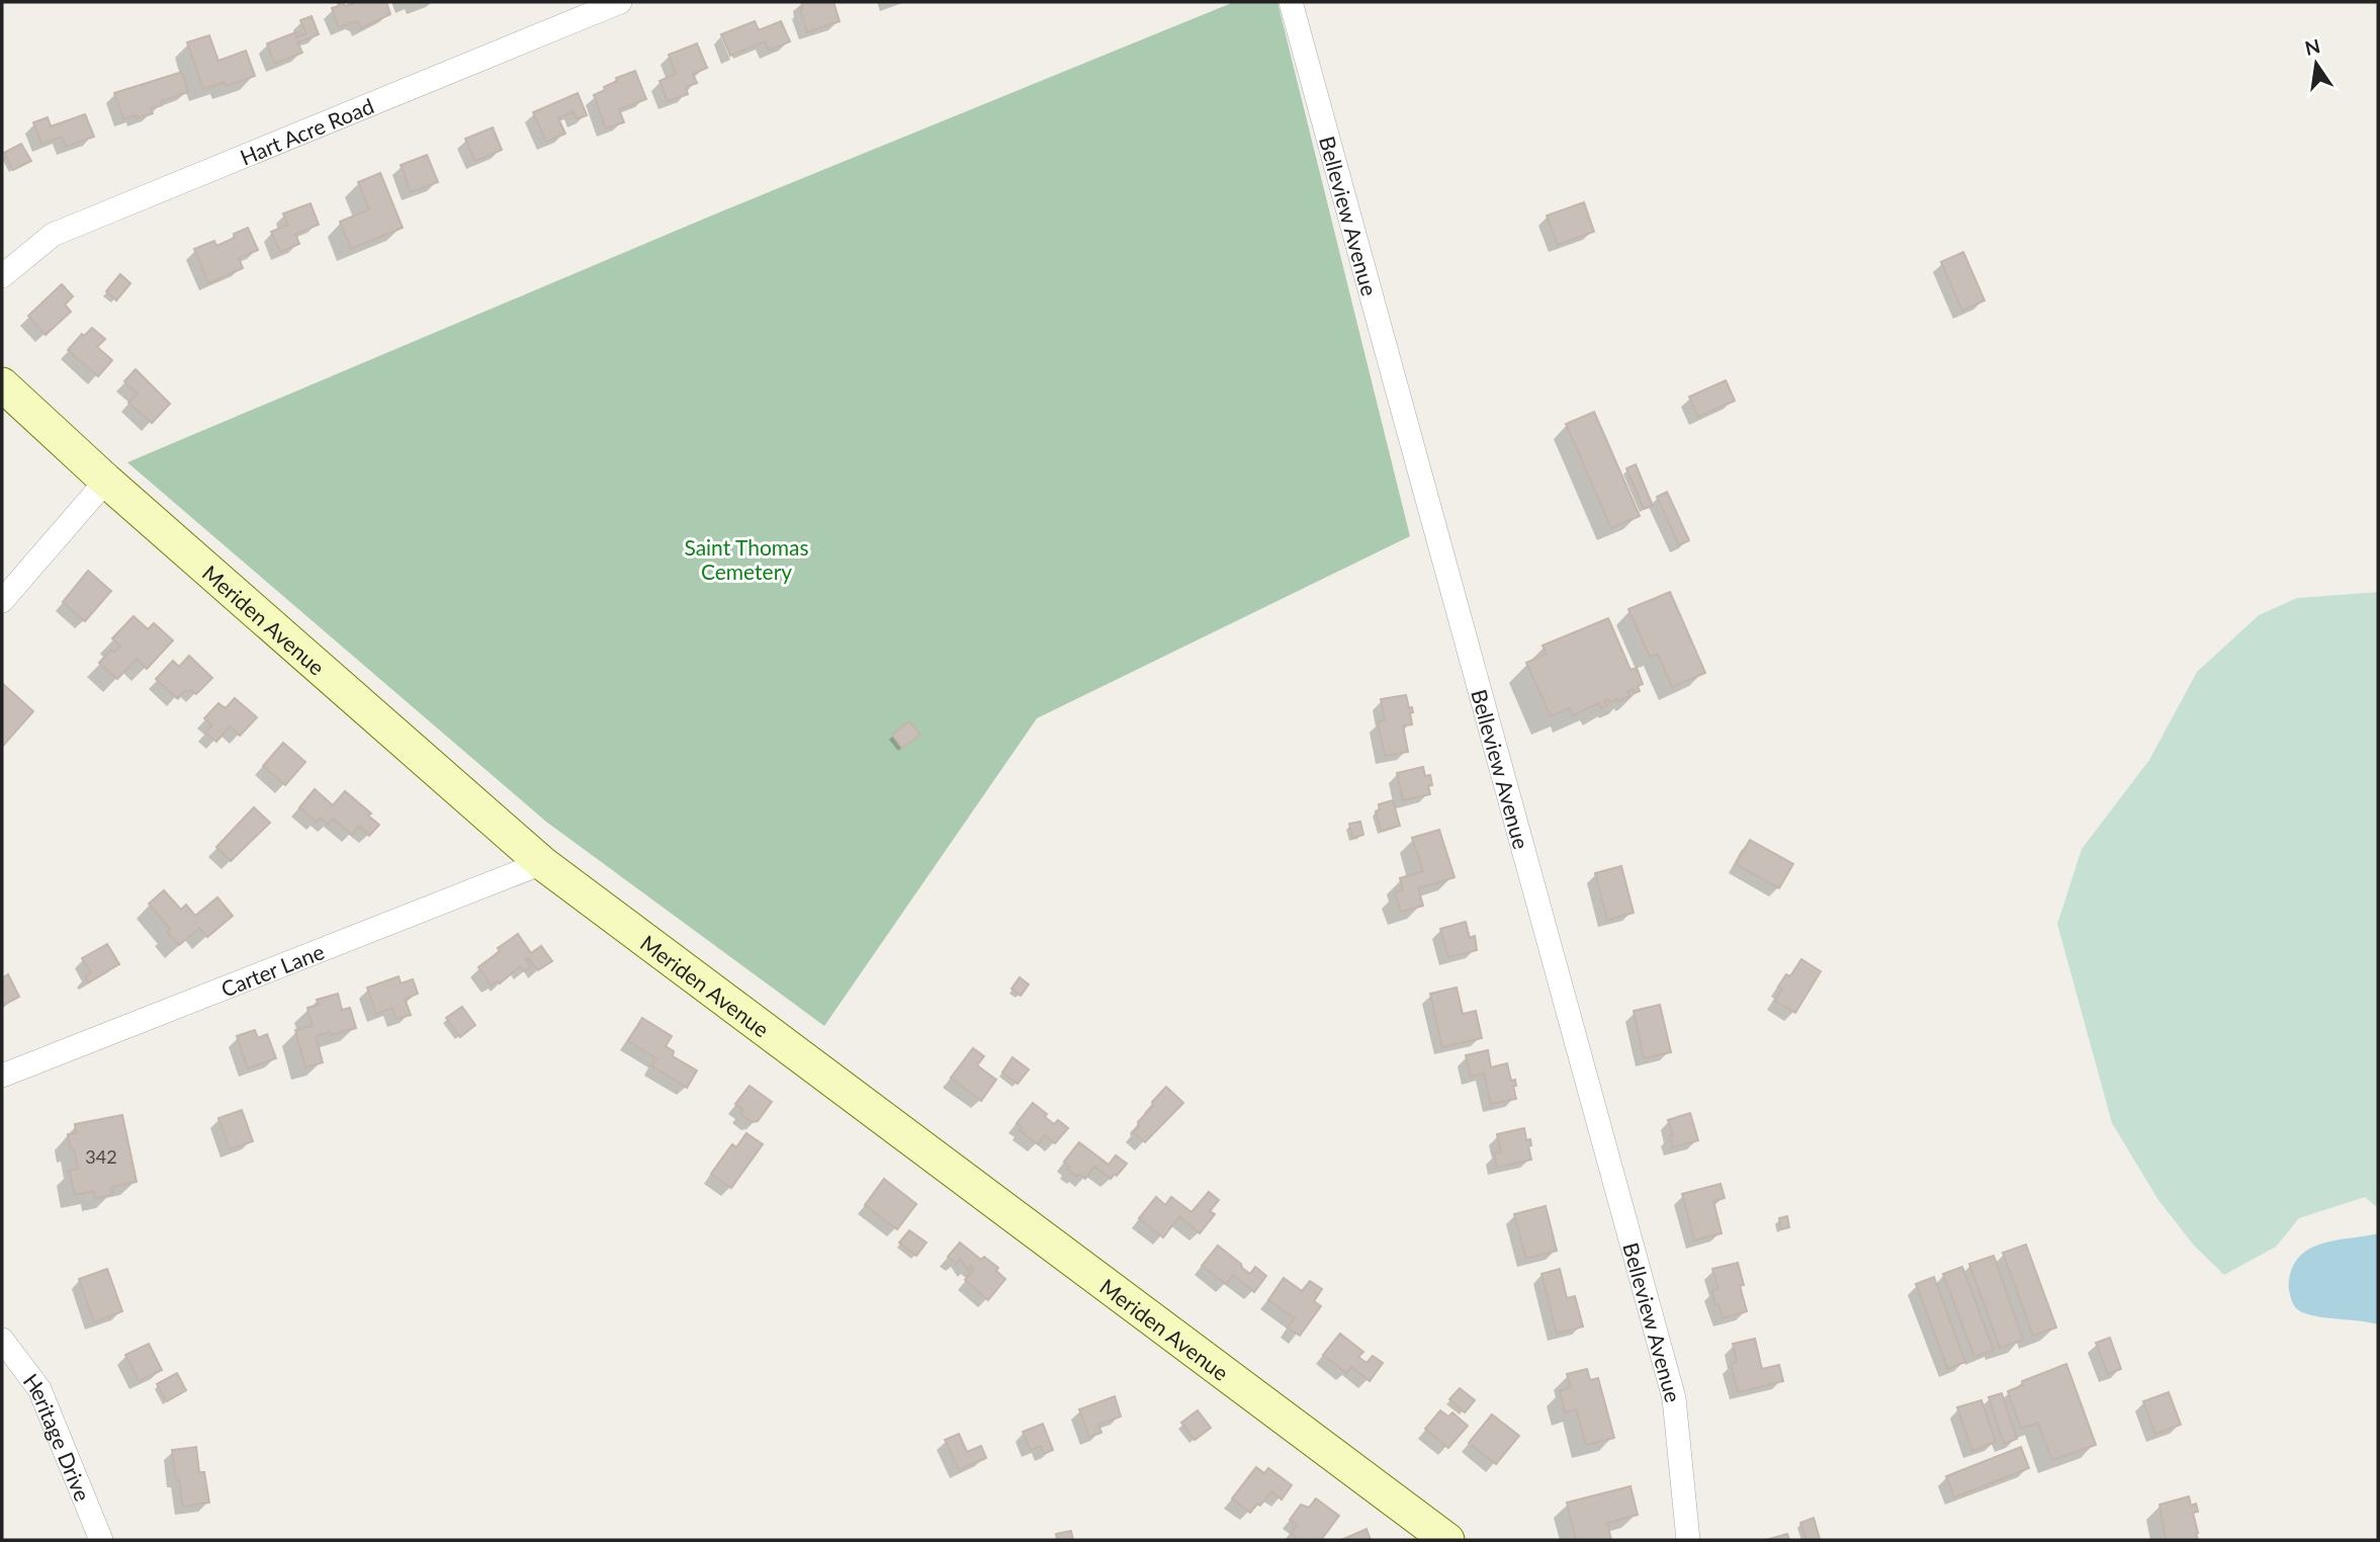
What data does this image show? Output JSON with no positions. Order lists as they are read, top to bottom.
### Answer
{
  "streets": {
    "main road": ["Meriden Avenue"],
    "street": [
      "Hart Acre Road",
      "Belleview Avenue",
      "Carter Lane",
      "Heritage Drive"
    ]
  },
  "crossings": [
    ["Meriden Avenue", "Carter Lane"]
  ],
  "parks": ["Saint Thomas Cemetery"],
  "house_numbers": ["342"],
  "north": "top"
}
